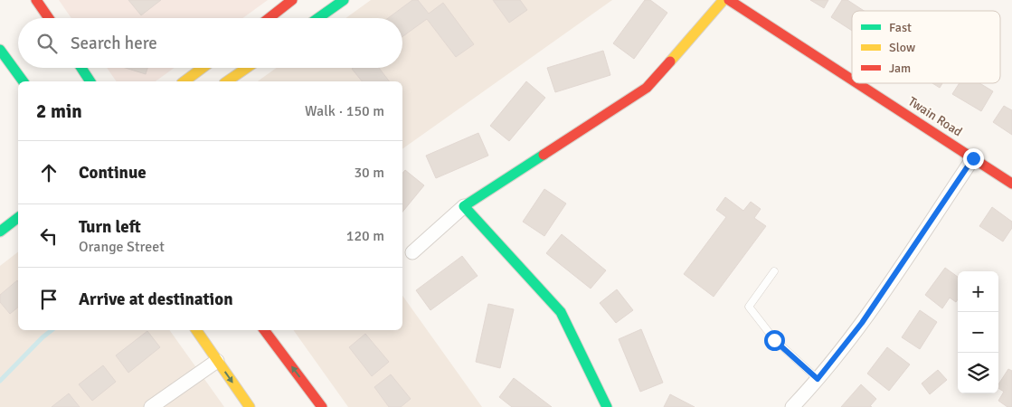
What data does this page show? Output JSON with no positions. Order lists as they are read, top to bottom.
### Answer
{
  "streets": {
    "street": ["Twain Road"]
  },
  "legend": ["Fast", "Slow", "Jam"],
  "page": {
    "search": "Search here",
    "heading": ["2 min", "Walk · 150 m"],
    "list": [
      ["Continue", "30 m"],
      ["Turn left", "Orange Street", "120 m"],
      "Arrive at destination"
    ],
    "map_buttons": ["+", "−"]
  }
}
